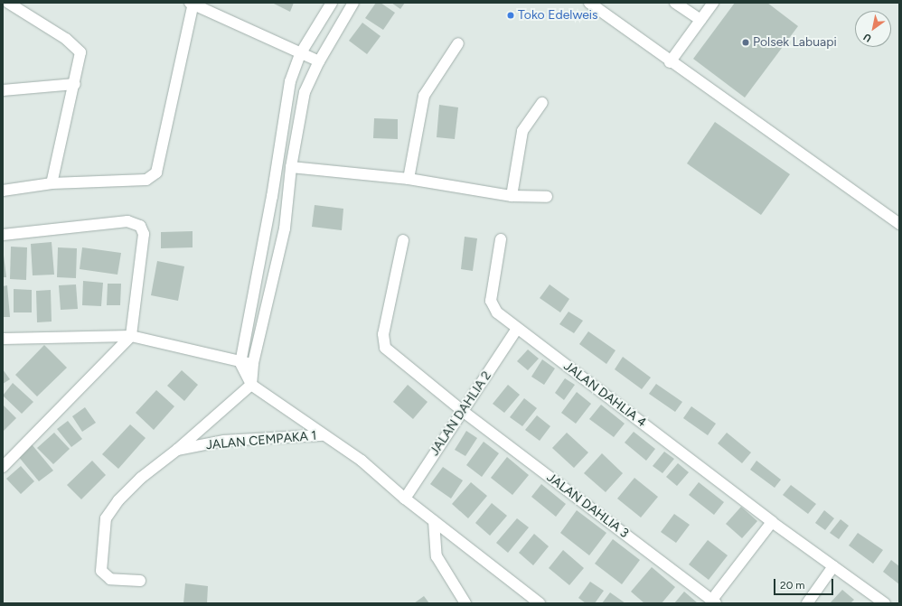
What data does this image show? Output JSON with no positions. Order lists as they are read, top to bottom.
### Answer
{
  "streets": {
    "street": [
      "JALAN DAHLIA 4",
      "JALAN DAHLIA 2",
      "JALAN CEMPAKA 1",
      "JALAN DAHLIA 3"
    ]
  },
  "crossings": [
    ["JALAN DAHLIA 4", "JALAN DAHLIA 2"],
    ["JALAN DAHLIA 2", "JALAN DAHLIA 3"]
  ],
  "places": ["Toko Edelweis", "Polsek Labuapi"],
  "scale_bar": "20 m",
  "north": "bottom left"
}
